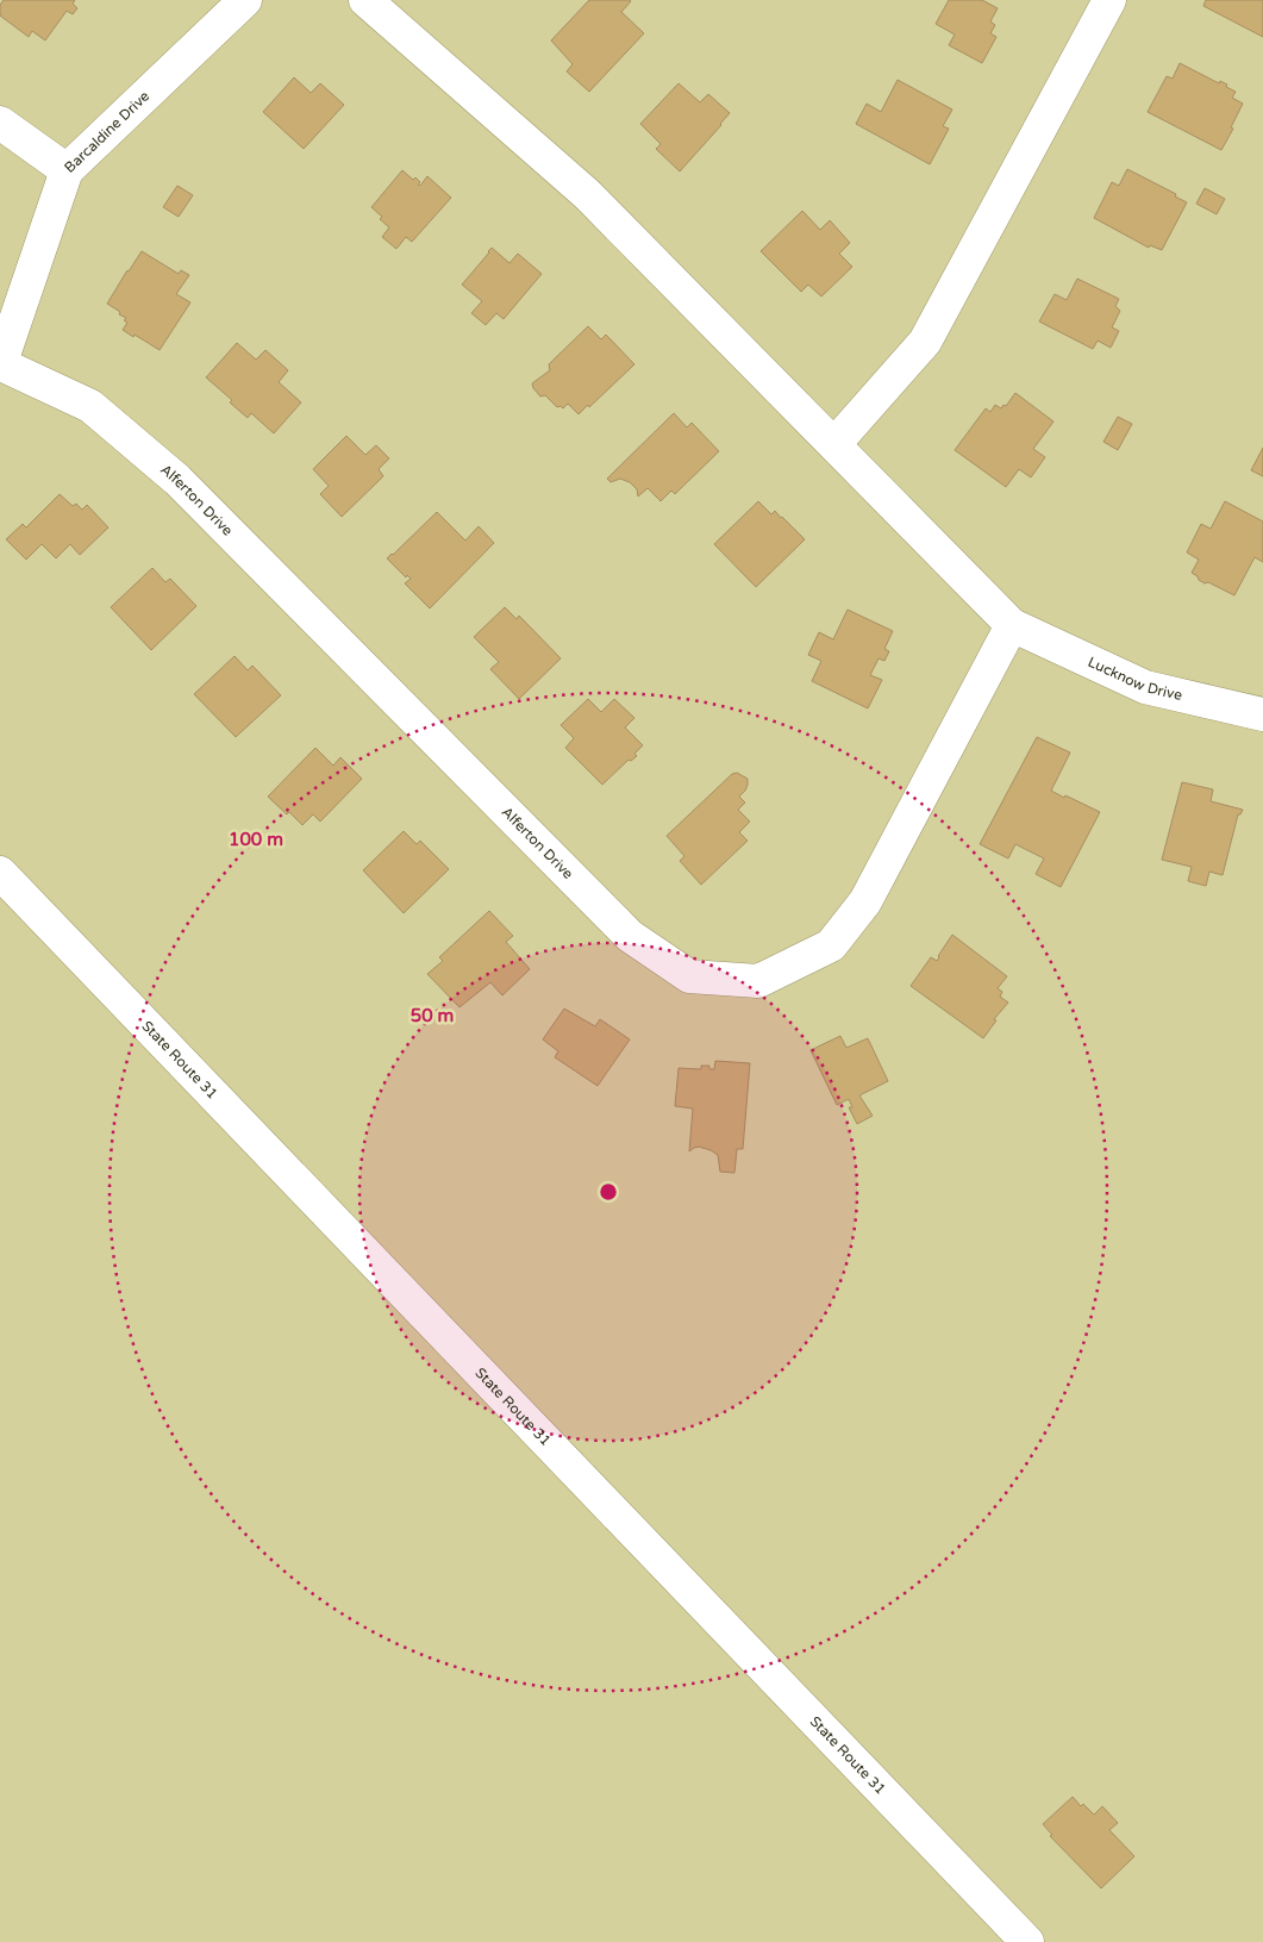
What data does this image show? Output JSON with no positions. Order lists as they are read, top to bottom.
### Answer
{
  "streets": {
    "main road": [
      "Barcaldine Drive",
      "Alferton Drive",
      "Lucknow Drive",
      "State Route 31"
    ]
  },
  "crossings": [
    ["Barcaldine Drive", "Alferton Drive"],
    ["Alferton Drive", "Lucknow Drive"]
  ],
  "rings": ["100 m", "50 m"]
}
